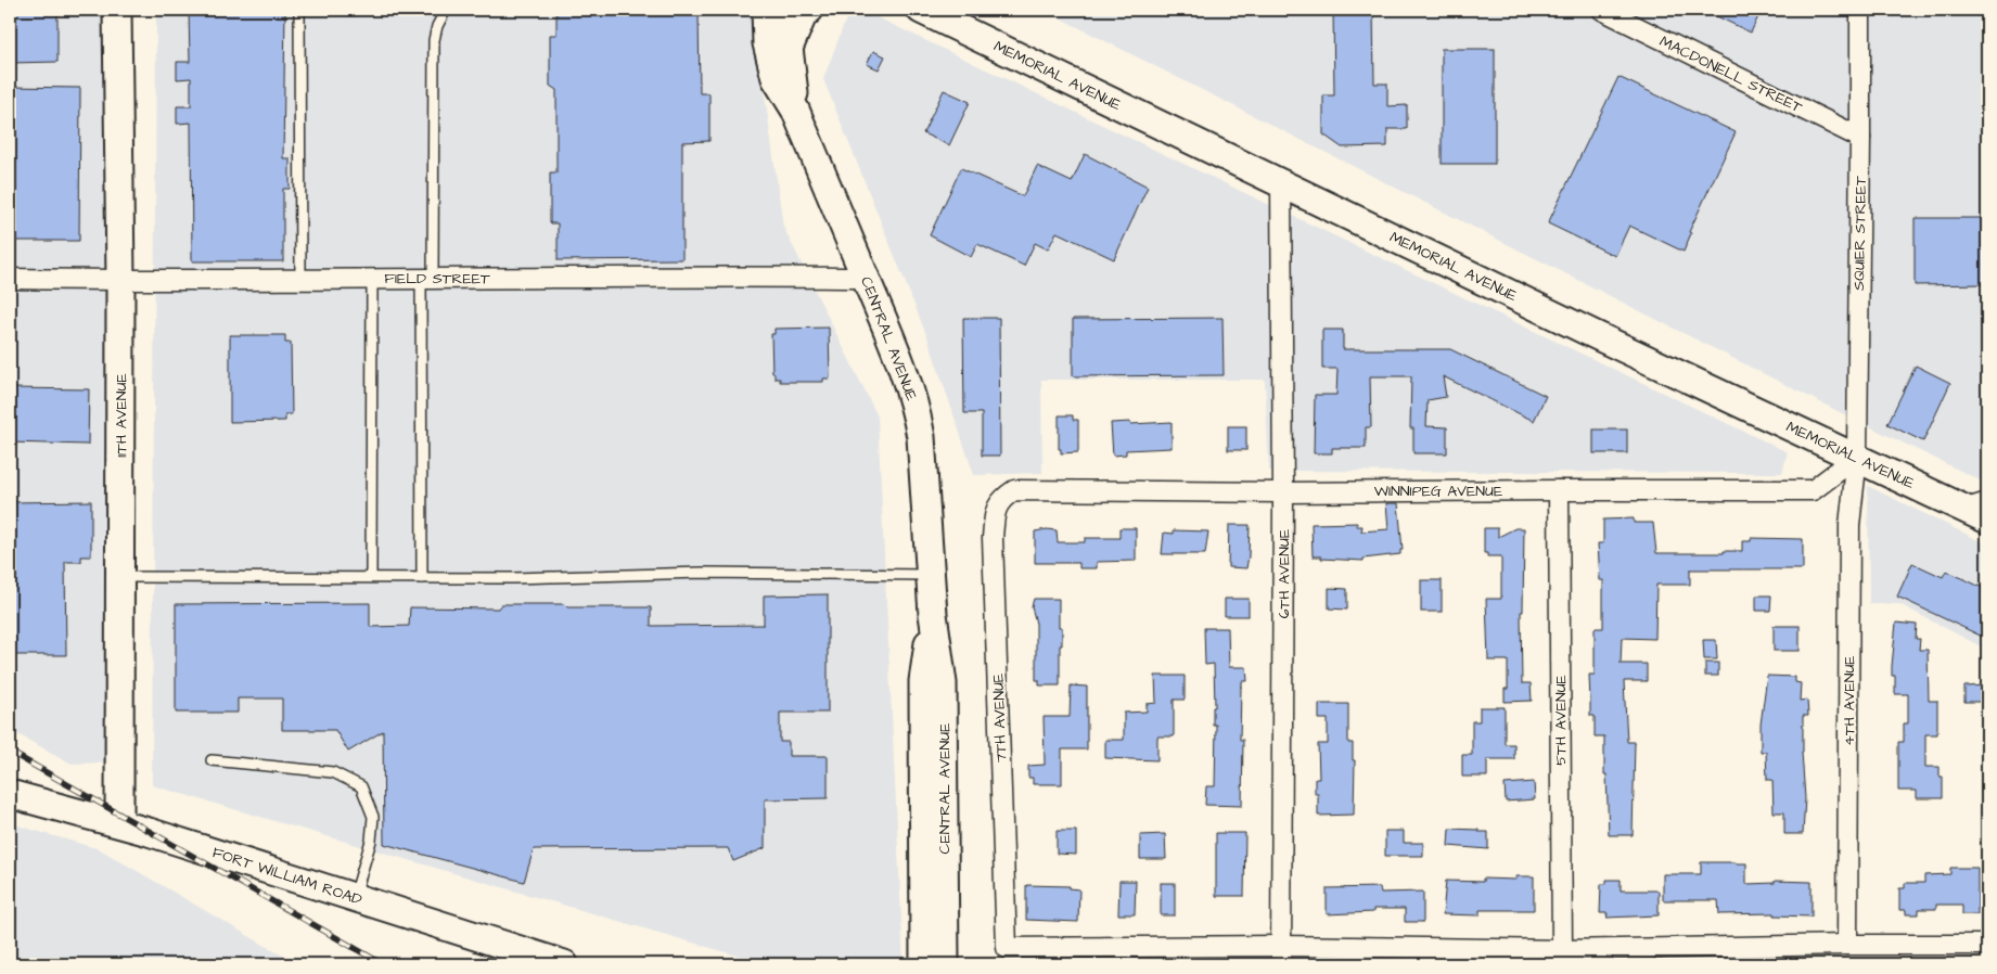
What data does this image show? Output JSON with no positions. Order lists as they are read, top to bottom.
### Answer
{
  "streets": {
    "main road": [
      "MEMORIAL AVENUE",
      "CENTRAL AVENUE",
      "11TH AVENUE",
      "FORT WILLIAM ROAD"
    ],
    "street": [
      "MACDONELL STREET",
      "SQUIER STREET",
      "FIELD STREET",
      "WINNIPEG AVENUE",
      "6TH AVENUE",
      "4TH AVENUE",
      "7TH AVENUE",
      "5TH AVENUE"
    ]
  },
  "crossings": [
    ["MACDONELL STREET", "SQUIER STREET"],
    ["MEMORIAL AVENUE", "SQUIER STREET"],
    ["MEMORIAL AVENUE", "WINNIPEG AVENUE"],
    ["MEMORIAL AVENUE", "6TH AVENUE"],
    ["MEMORIAL AVENUE", "4TH AVENUE"],
    ["SQUIER STREET", "WINNIPEG AVENUE"],
    ["SQUIER STREET", "4TH AVENUE"],
    ["FIELD STREET", "CENTRAL AVENUE"],
    ["FIELD STREET", "11TH AVENUE"],
    ["11TH AVENUE", "FORT WILLIAM ROAD"],
    ["WINNIPEG AVENUE", "6TH AVENUE"],
    ["WINNIPEG AVENUE", "4TH AVENUE"],
    ["WINNIPEG AVENUE", "7TH AVENUE"],
    ["WINNIPEG AVENUE", "5TH AVENUE"],
    ["6TH AVENUE", "7TH AVENUE"]
  ]
}
